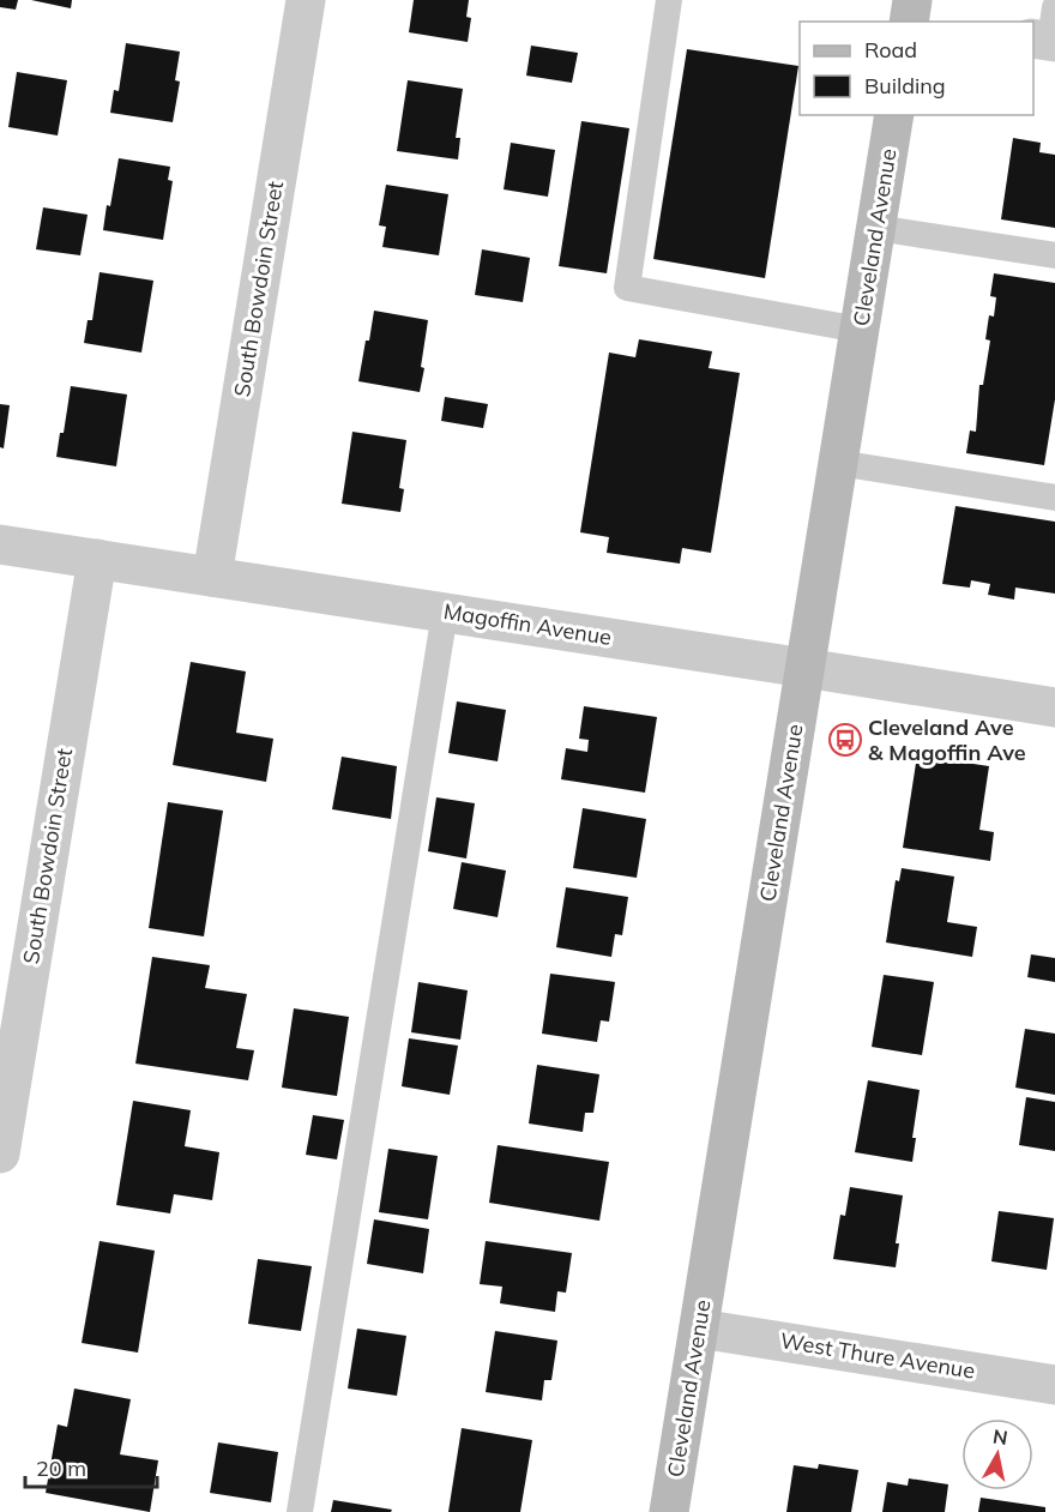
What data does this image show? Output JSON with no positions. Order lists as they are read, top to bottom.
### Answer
{
  "streets": {
    "street": [
      "Cleveland Avenue",
      "South Bowdoin Street",
      "Magoffin Avenue",
      "West Thure Avenue"
    ]
  },
  "crossings": [
    ["Cleveland Avenue", "Magoffin Avenue"],
    ["Cleveland Avenue", "West Thure Avenue"],
    ["South Bowdoin Street", "Magoffin Avenue"]
  ],
  "places": {
    "bus stop": ["Cleveland Ave & Magoffin Ave"]
  },
  "legend": ["Road", "Building"],
  "scale_bar": "20 m",
  "north": "top"
}
